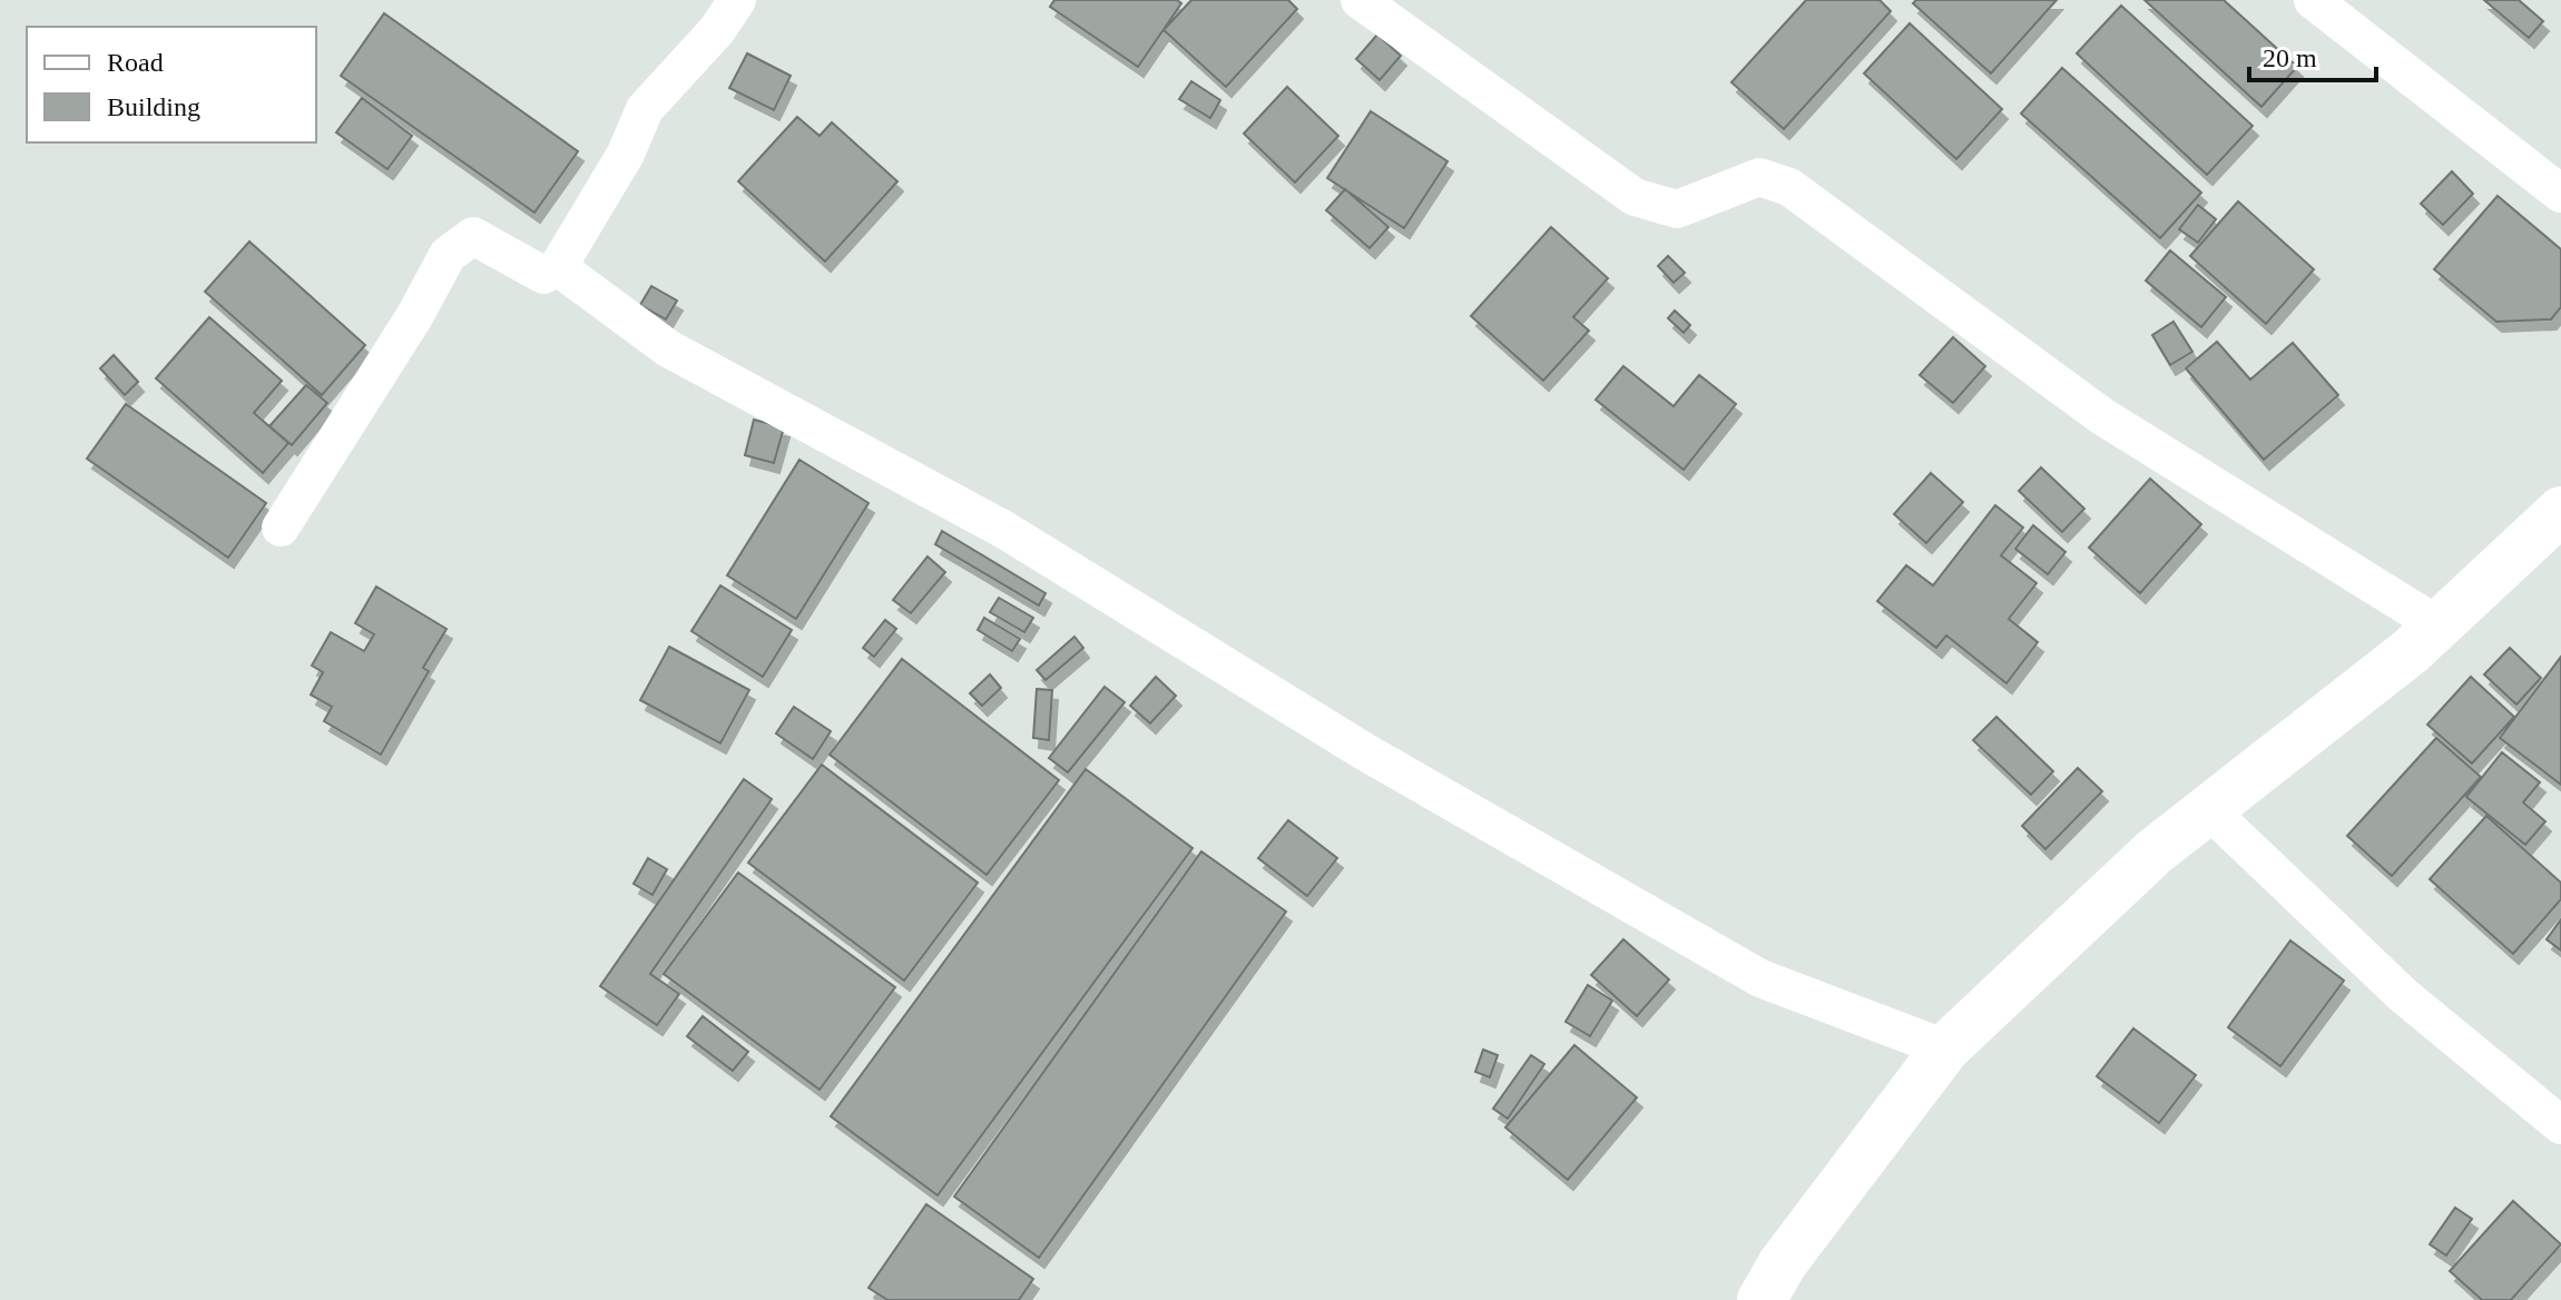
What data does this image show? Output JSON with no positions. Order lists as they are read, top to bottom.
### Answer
{
  "legend": ["Road", "Building"],
  "scale_bar": "20 m"
}
